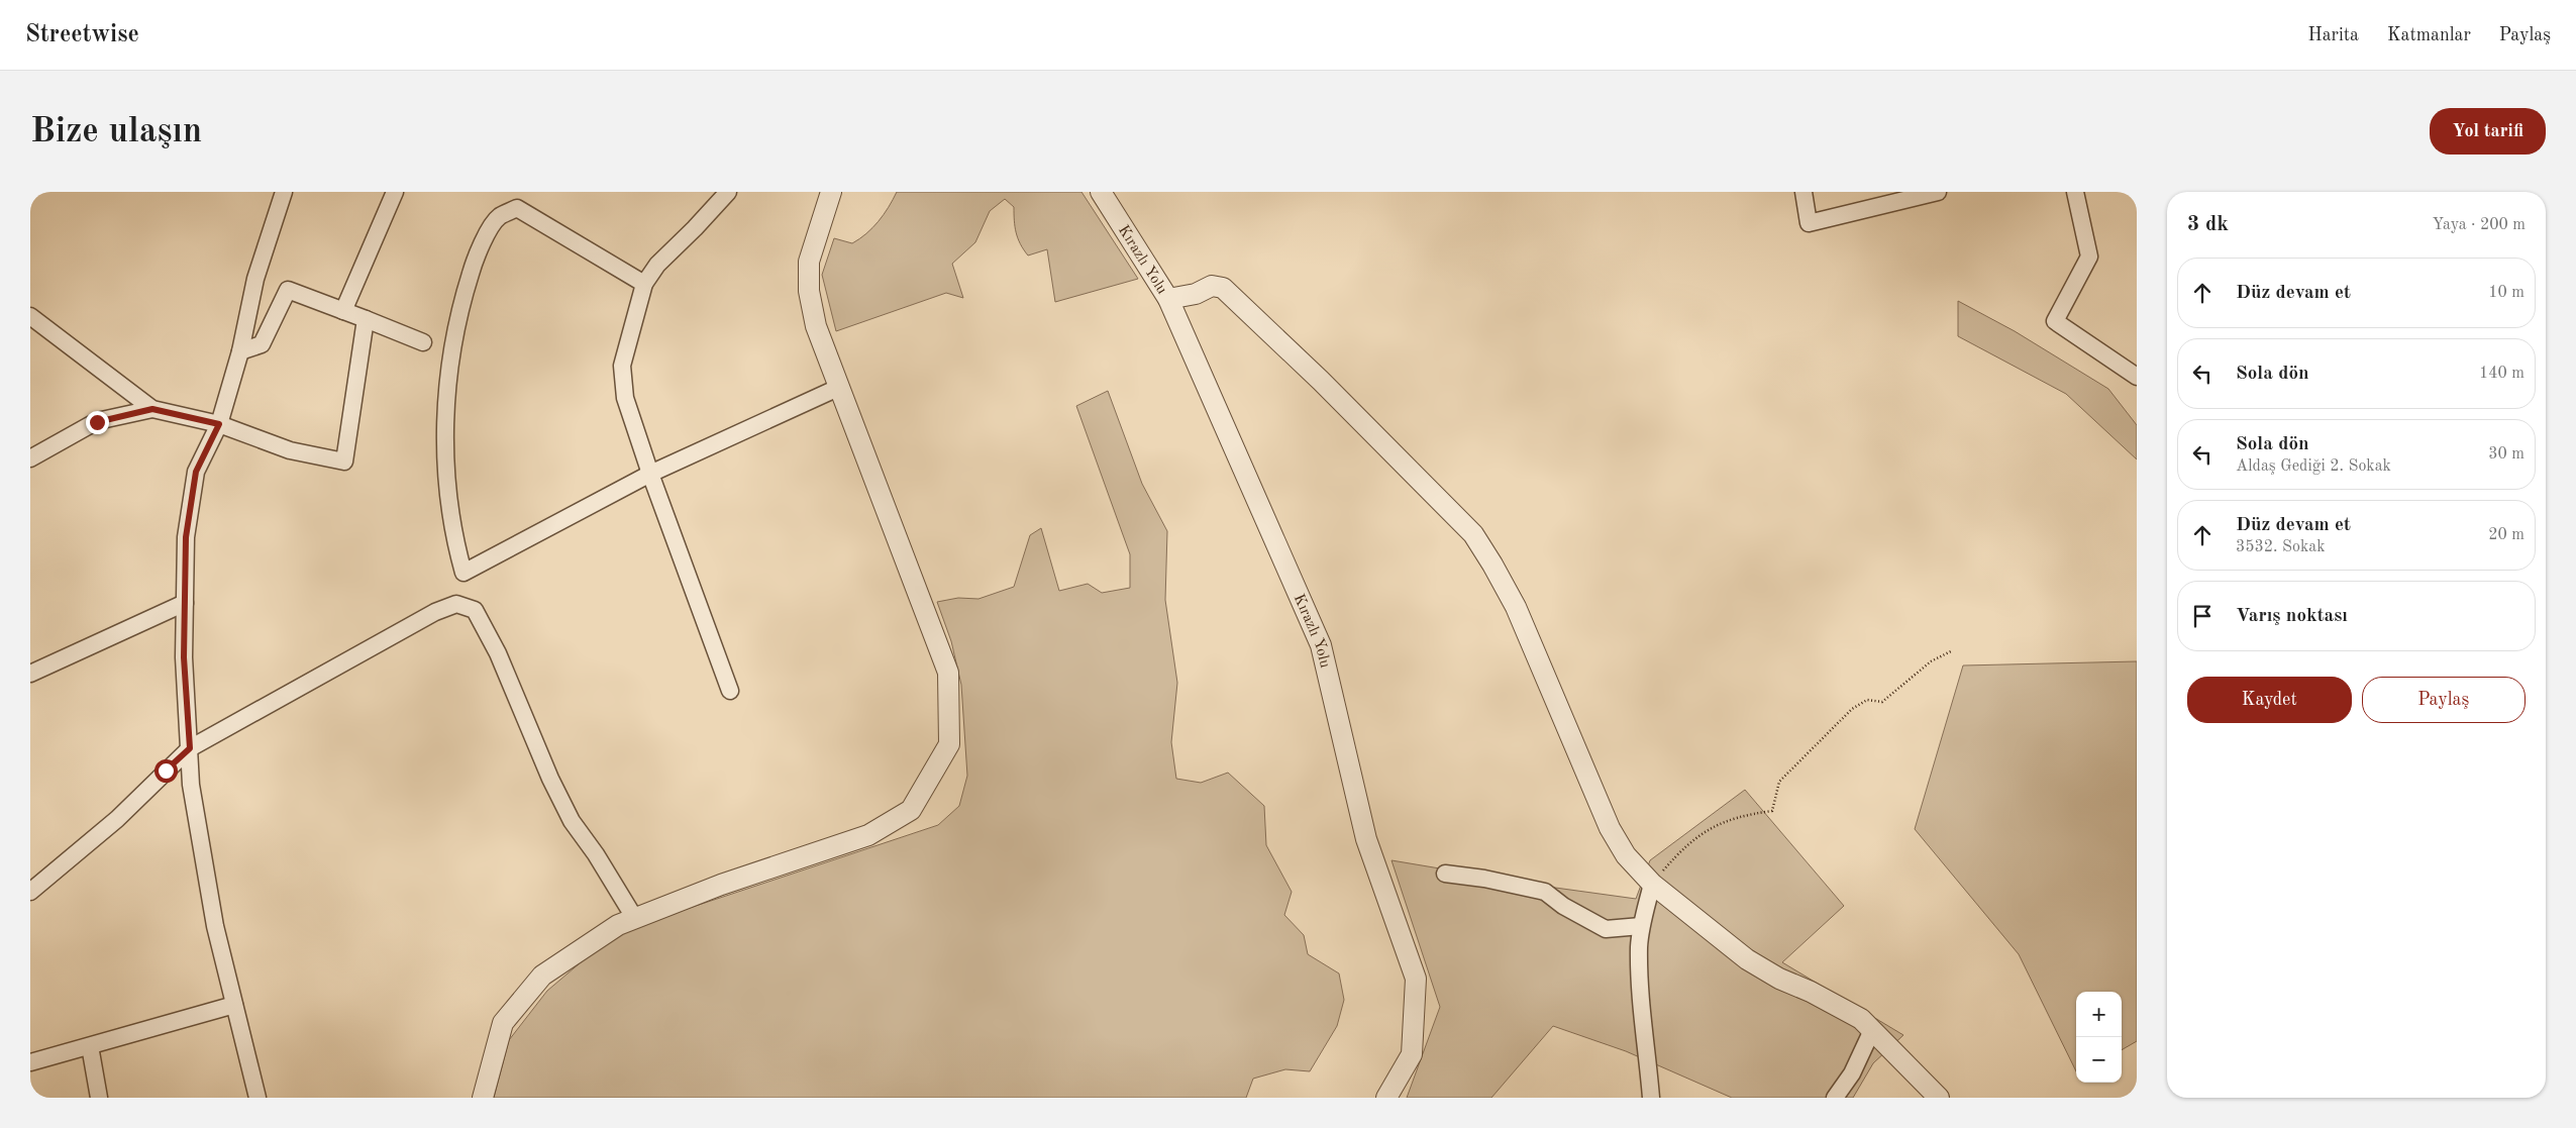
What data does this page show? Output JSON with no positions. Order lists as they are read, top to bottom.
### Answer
{
  "streets": {
    "street": ["Kırazlı Yolu"]
  },
  "page": {
    "header": "Streetwise",
    "nav": ["Harita", "Katmanlar", "Paylaş"],
    "buttons": [
      "Yol tarifi",
      ["Kaydet", "Paylaş"]
    ],
    "title": "Bize ulaşın",
    "heading": ["3 dk", "Yaya · 200 m"],
    "list": [
      ["Düz devam et", "10 m"],
      ["Sola dön", "140 m"],
      ["Sola dön", "Aldaş Gediği 2. Sokak", "30 m"],
      ["Düz devam et", "3532. Sokak", "20 m"],
      "Varış noktası"
    ],
    "map_buttons": ["+", "−"]
  }
}
